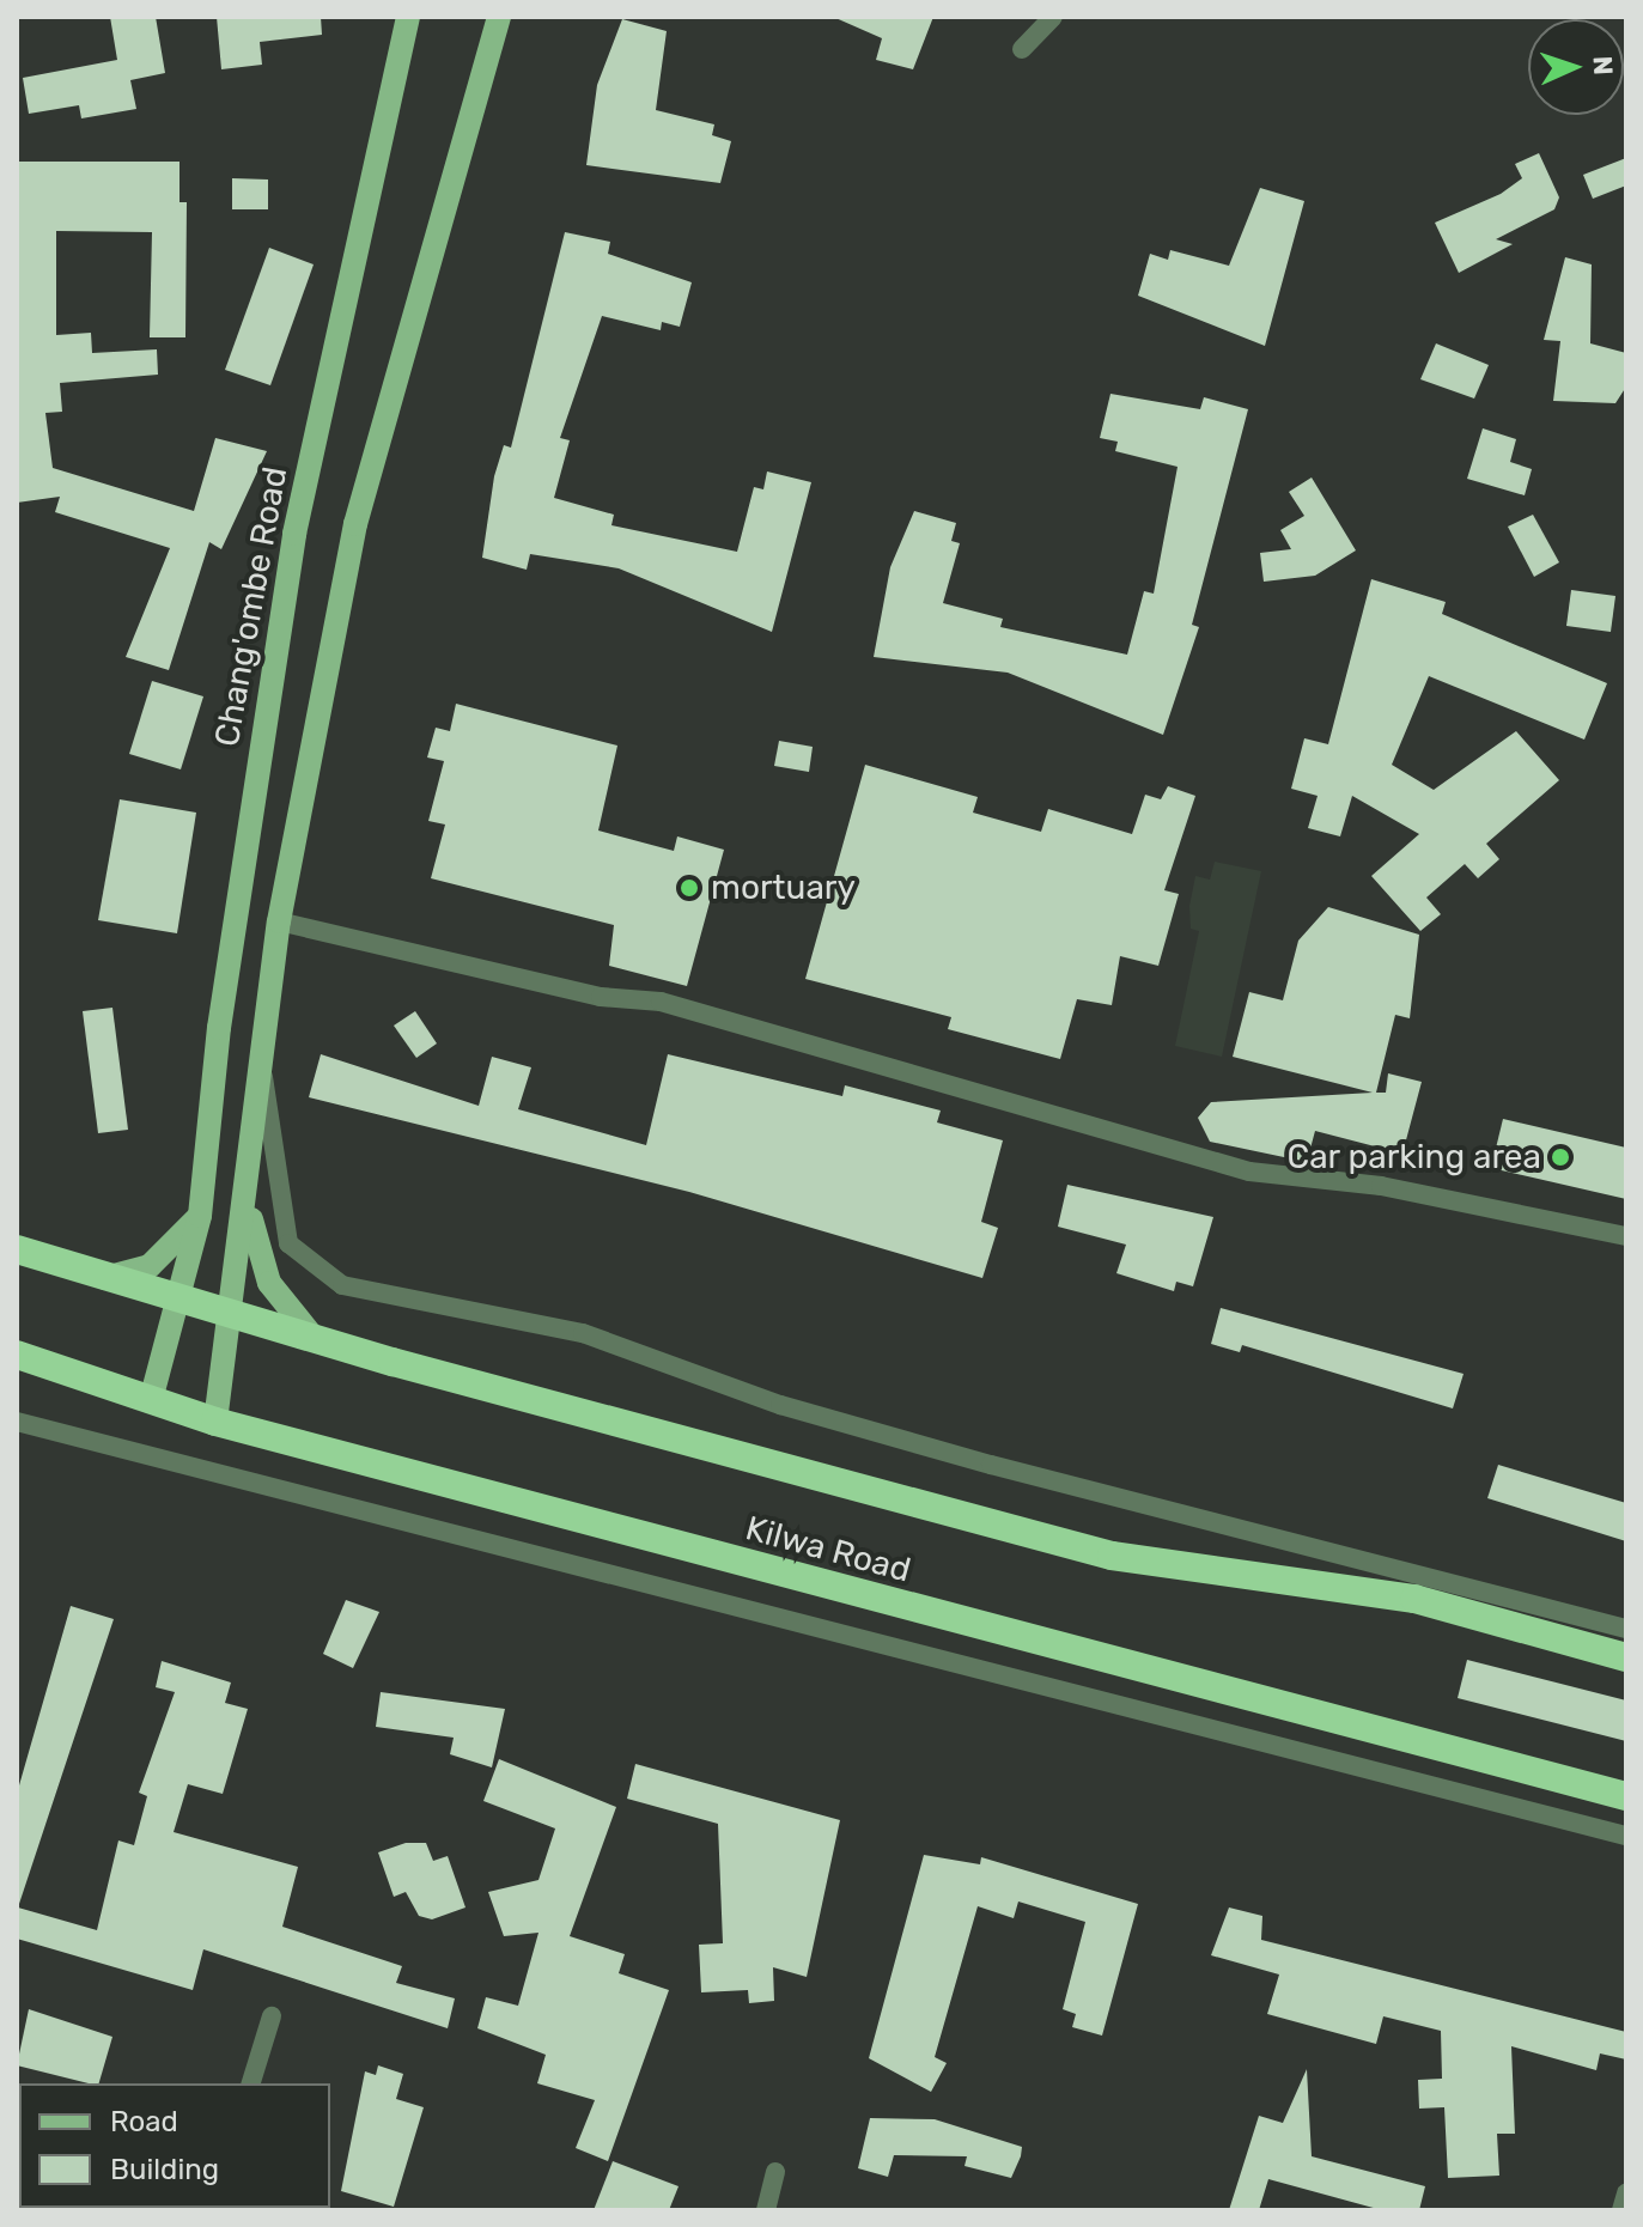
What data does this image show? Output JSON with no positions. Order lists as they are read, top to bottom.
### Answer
{
  "streets": {
    "highway": ["Kilwa Road"],
    "main road": ["Chang'ombe Road"]
  },
  "crossings": [
    ["Chang'ombe Road", "Kilwa Road"]
  ],
  "places": ["mortuary", "Car parking area"],
  "legend": ["Road", "Building"],
  "north": "right"
}
